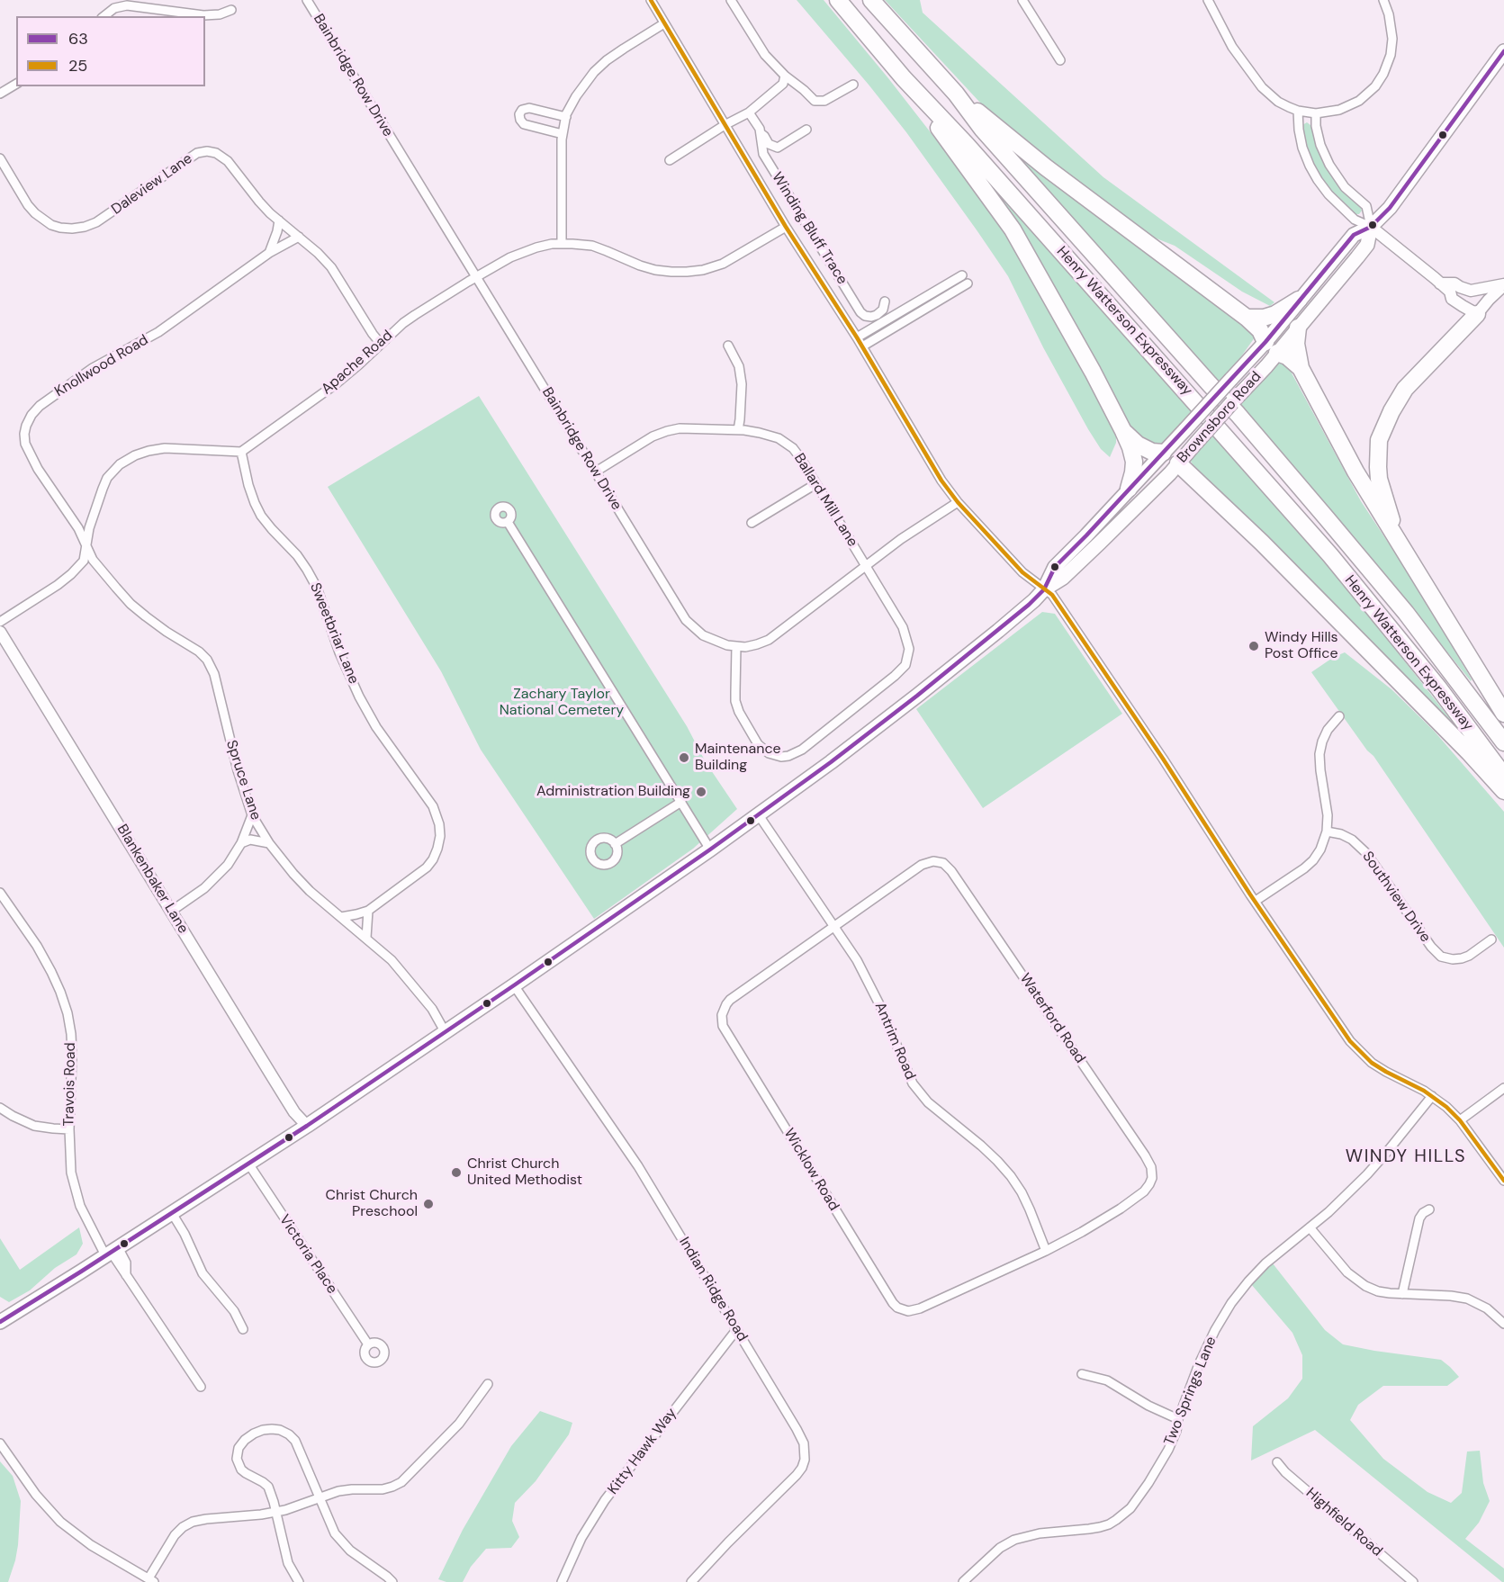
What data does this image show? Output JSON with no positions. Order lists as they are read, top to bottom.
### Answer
{
  "streets": {
    "highway": ["Henry Watterson Expressway"],
    "main road": ["Brownsboro Road"],
    "street": [
      "Bainbridge Row Drive",
      "Daleview Lane",
      "Winding Bluff Trace",
      "Apache Road",
      "Knollwood Road",
      "Ballard Mill Lane",
      "Sweetbriar Lane",
      "Spruce Lane",
      "Blankenbaker Lane",
      "Southview Drive",
      "Waterford Road",
      "Antrim Road",
      "Travois Road",
      "Wicklow Road",
      "Victoria Place",
      "Indian Ridge Road",
      "Two Springs Lane",
      "Kitty Hawk Way",
      "Highfield Road"
    ]
  },
  "crossings": [
    ["Bainbridge Row Drive", "Apache Road"],
    ["Bainbridge Row Drive", "Ballard Mill Lane"],
    ["Daleview Lane", "Apache Road"],
    ["Daleview Lane", "Knollwood Road"],
    ["Apache Road", "Sweetbriar Lane"],
    ["Knollwood Road", "Spruce Lane"],
    ["Brownsboro Road", "Spruce Lane"],
    ["Brownsboro Road", "Blankenbaker Lane"],
    ["Brownsboro Road", "Antrim Road"],
    ["Brownsboro Road", "Travois Road"],
    ["Brownsboro Road", "Victoria Place"],
    ["Brownsboro Road", "Indian Ridge Road"],
    ["Sweetbriar Lane", "Spruce Lane"],
    ["Waterford Road", "Antrim Road"],
    ["Waterford Road", "Wicklow Road"],
    ["Antrim Road", "Wicklow Road"],
    ["Indian Ridge Road", "Kitty Hawk Way"]
  ],
  "districts": ["WINDY HILLS"],
  "parks": ["Zachary Taylor National Cemetery"],
  "places": [
    "Windy Hills Post Office",
    "Maintenance Building",
    "Administration Building",
    "Christ Church United Methodist",
    "Christ Church Preschool"
  ],
  "lines": ["transit line 25", "transit line 63"],
  "legend": ["63", "25"]
}
